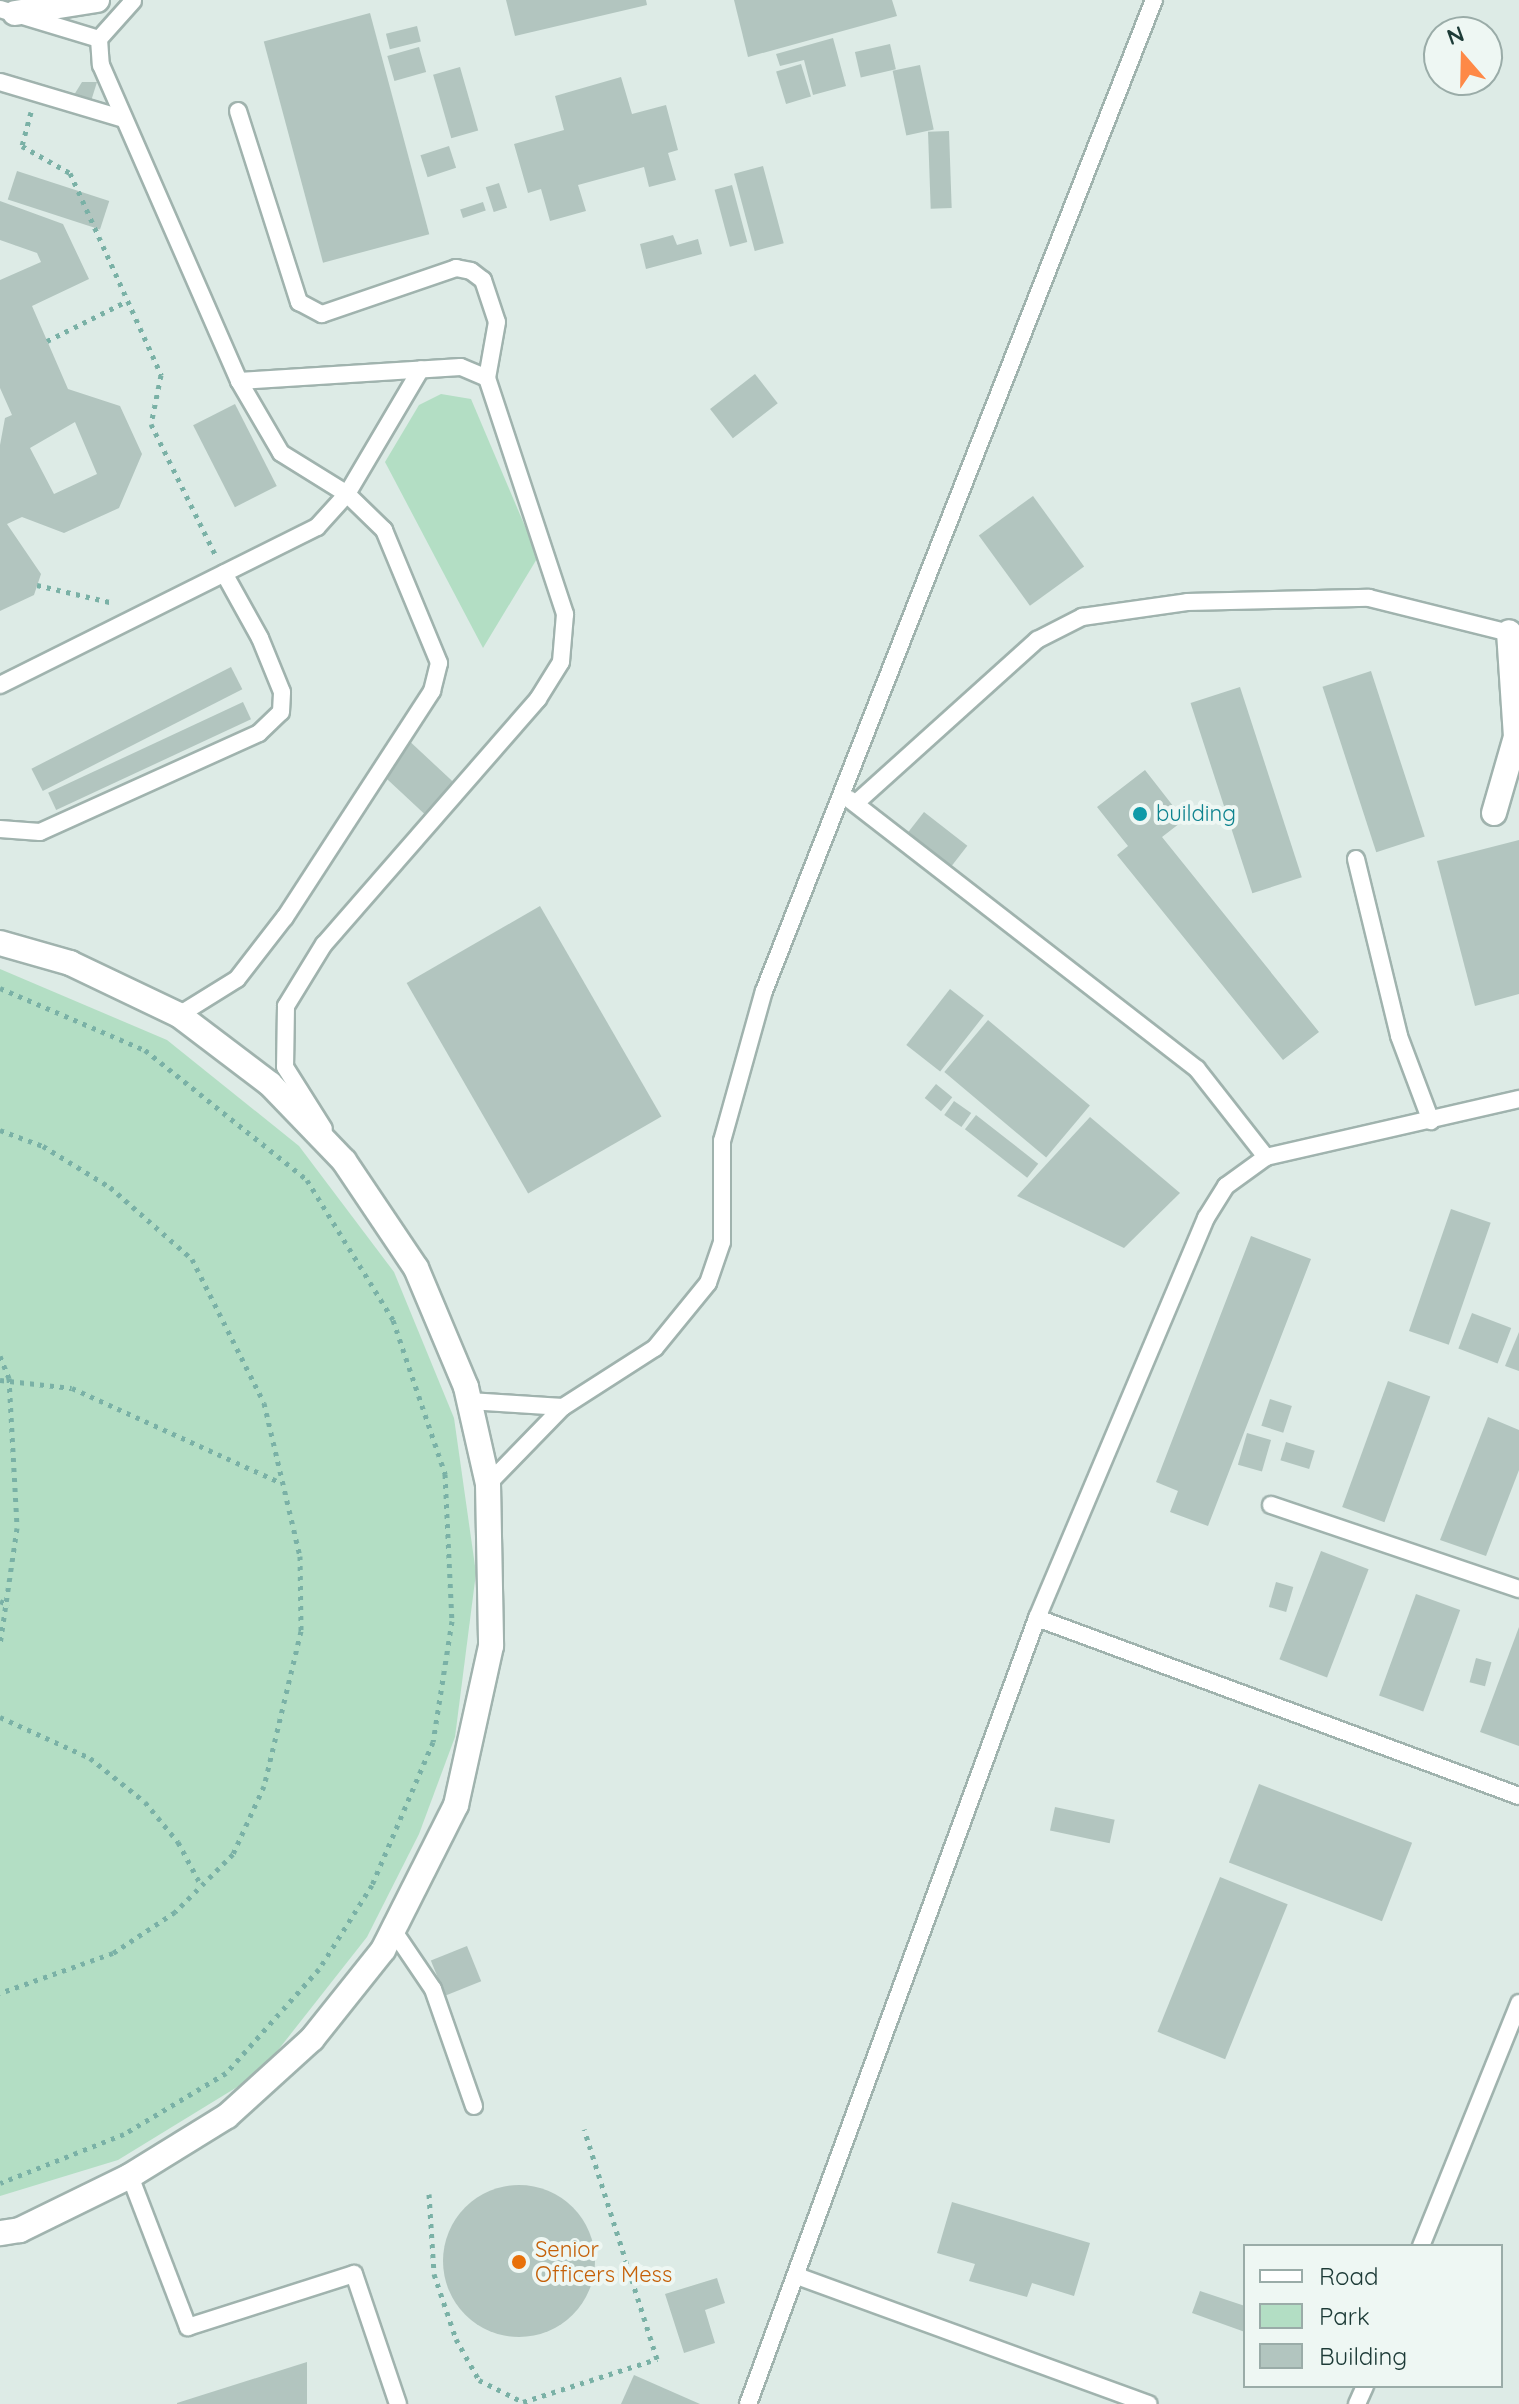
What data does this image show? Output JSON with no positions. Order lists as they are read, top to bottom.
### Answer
{
  "places": ["building", "Senior Officers Mess"],
  "legend": ["Road", "Park", "Building"],
  "north": "top"
}
